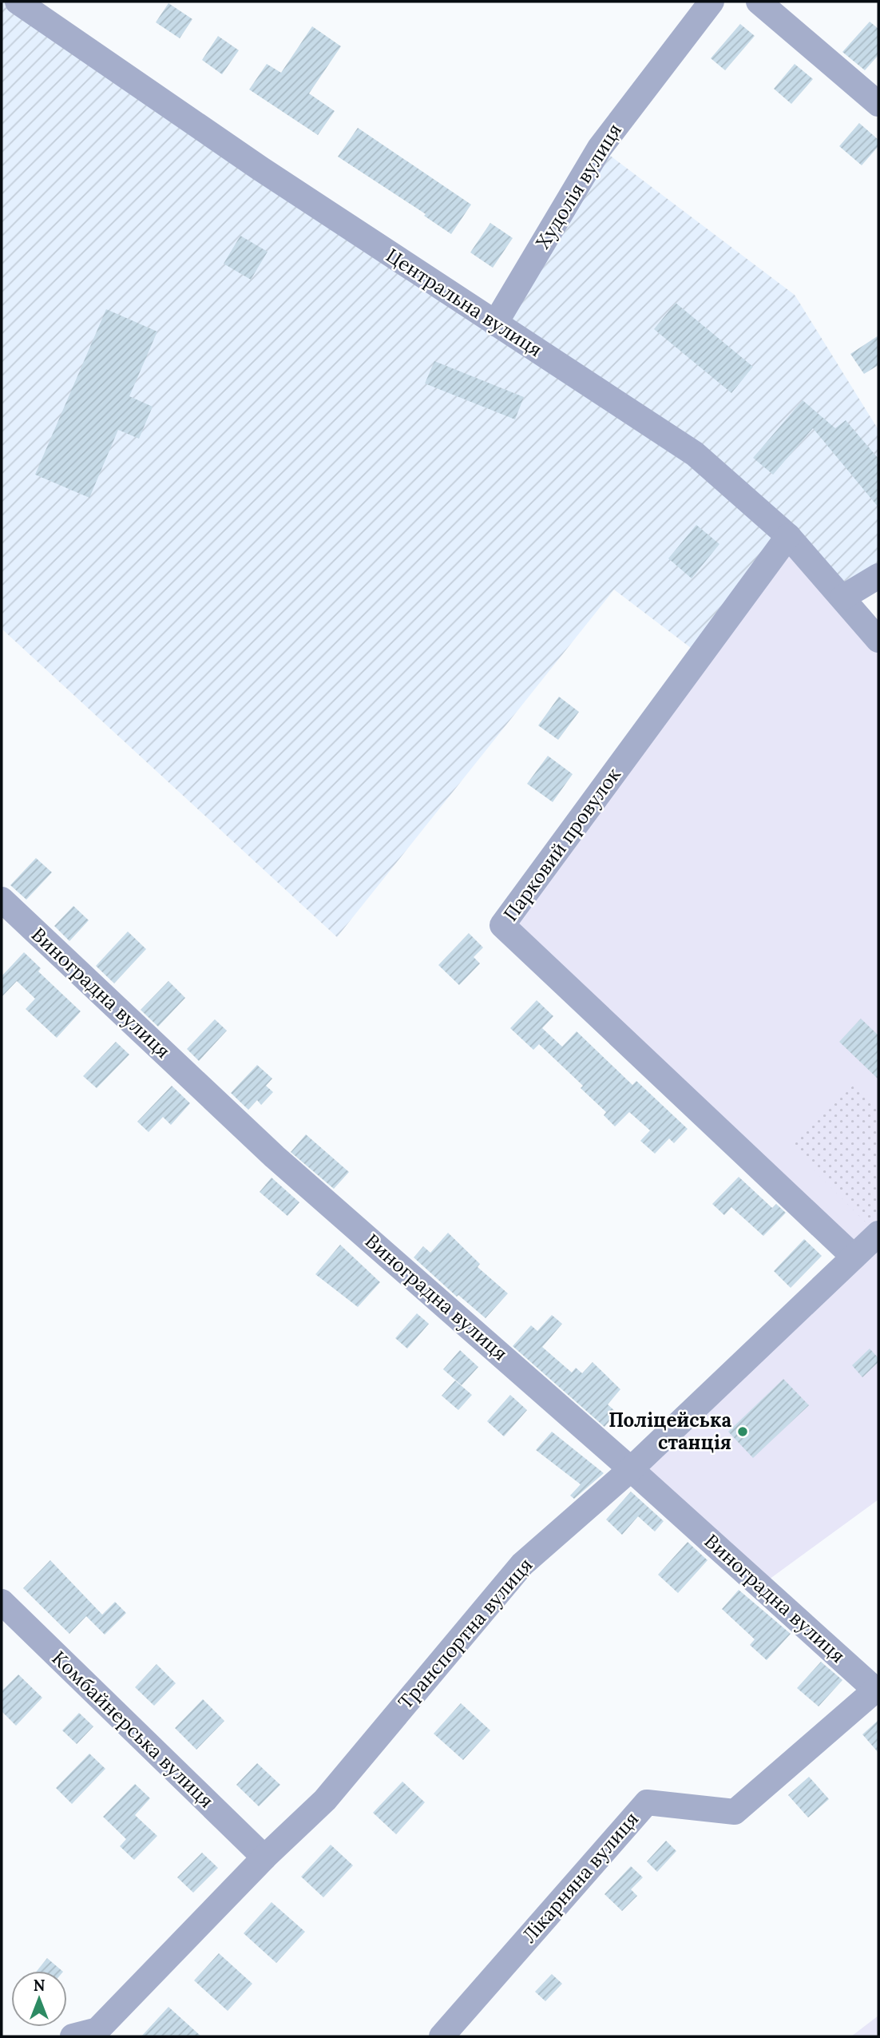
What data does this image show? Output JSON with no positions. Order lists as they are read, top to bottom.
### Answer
{
  "streets": {
    "street": [
      "Худолія вулиця",
      "Центральна вулиця",
      "Парковий провулок",
      "Виноградна вулиця",
      "Транспортна вулиця",
      "Комбайнерська вулиця",
      "Лікарняна вулиця"
    ]
  },
  "crossings": [
    ["Худолія вулиця", "Центральна вулиця"],
    ["Центральна вулиця", "Парковий провулок"],
    ["Парковий провулок", "Транспортна вулиця"],
    ["Виноградна вулиця", "Транспортна вулиця"],
    ["Виноградна вулиця", "Лікарняна вулиця"],
    ["Транспортна вулиця", "Комбайнерська вулиця"]
  ],
  "places": ["Поліцейська станція"],
  "north": "top"
}
